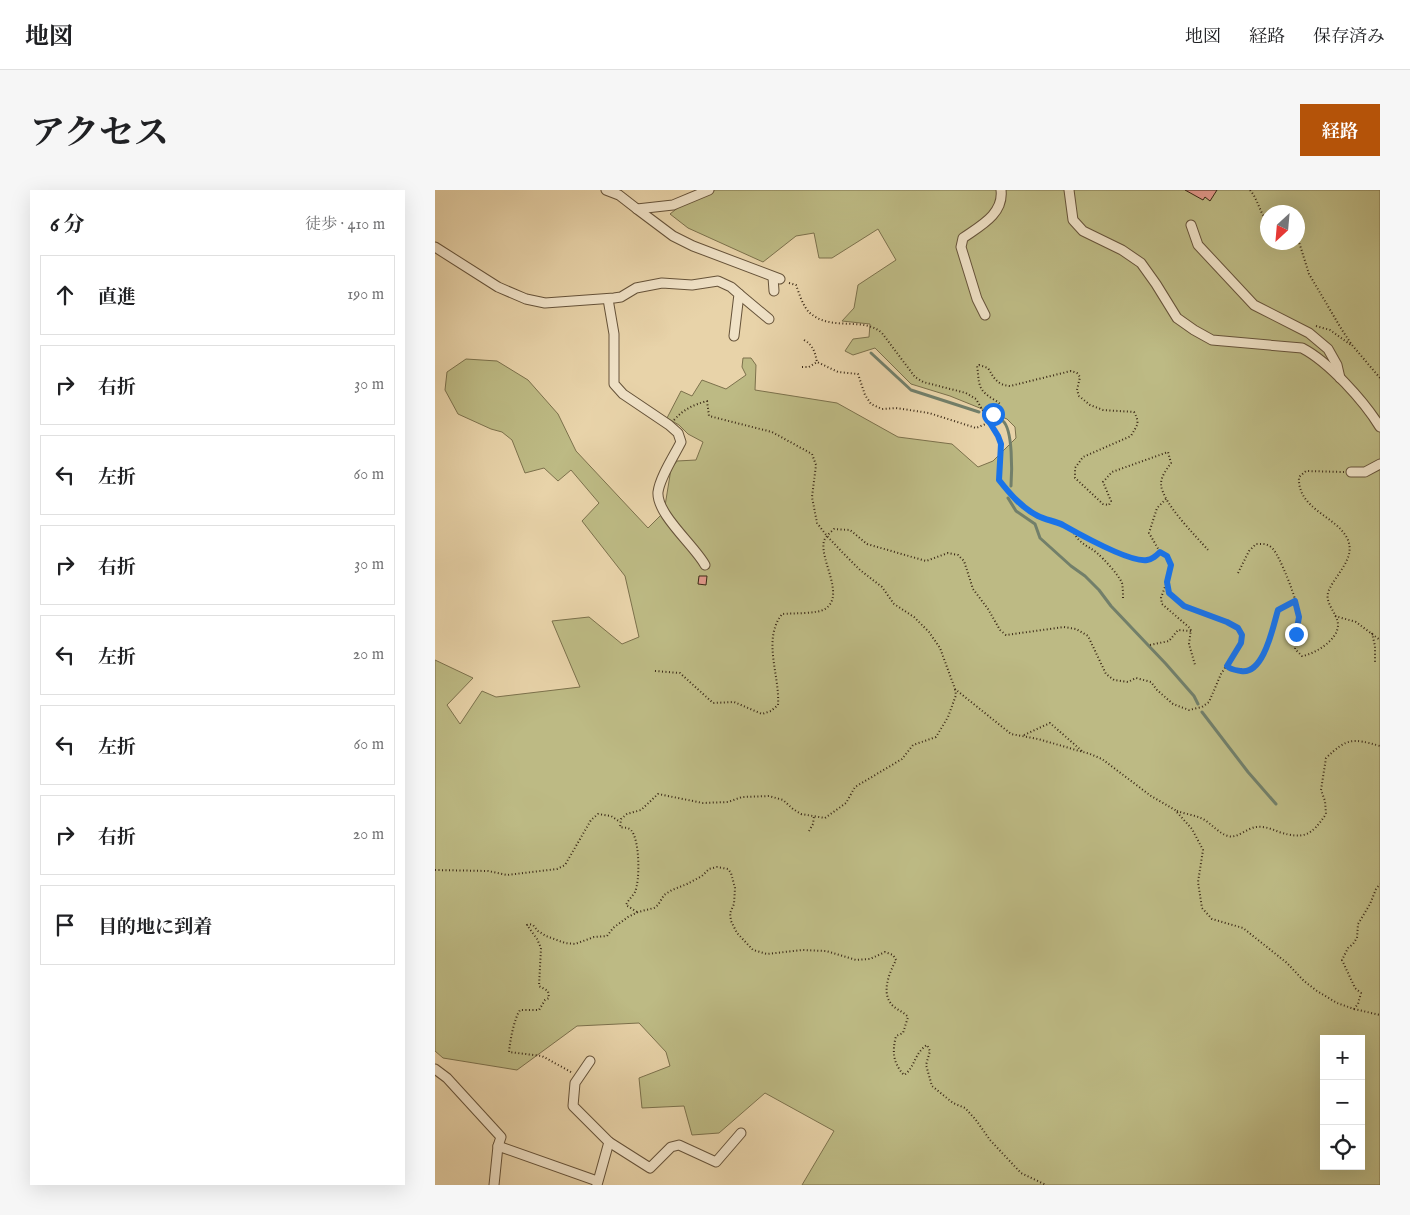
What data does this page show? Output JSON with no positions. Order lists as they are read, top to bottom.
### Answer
{
  "north": "bottom left",
  "page": {
    "header": "地図",
    "nav": ["地図", "経路", "保存済み"],
    "title": "アクセス",
    "buttons": "経路",
    "heading": ["6 分", "徒歩 · 410 m"],
    "list": [
      ["直進", "190 m"],
      ["右折", "30 m"],
      ["左折", "60 m"],
      ["右折", "30 m"],
      ["左折", "20 m"],
      ["左折", "60 m"],
      ["右折", "20 m"],
      "目的地に到着"
    ],
    "map_buttons": ["+", "−"]
  }
}
